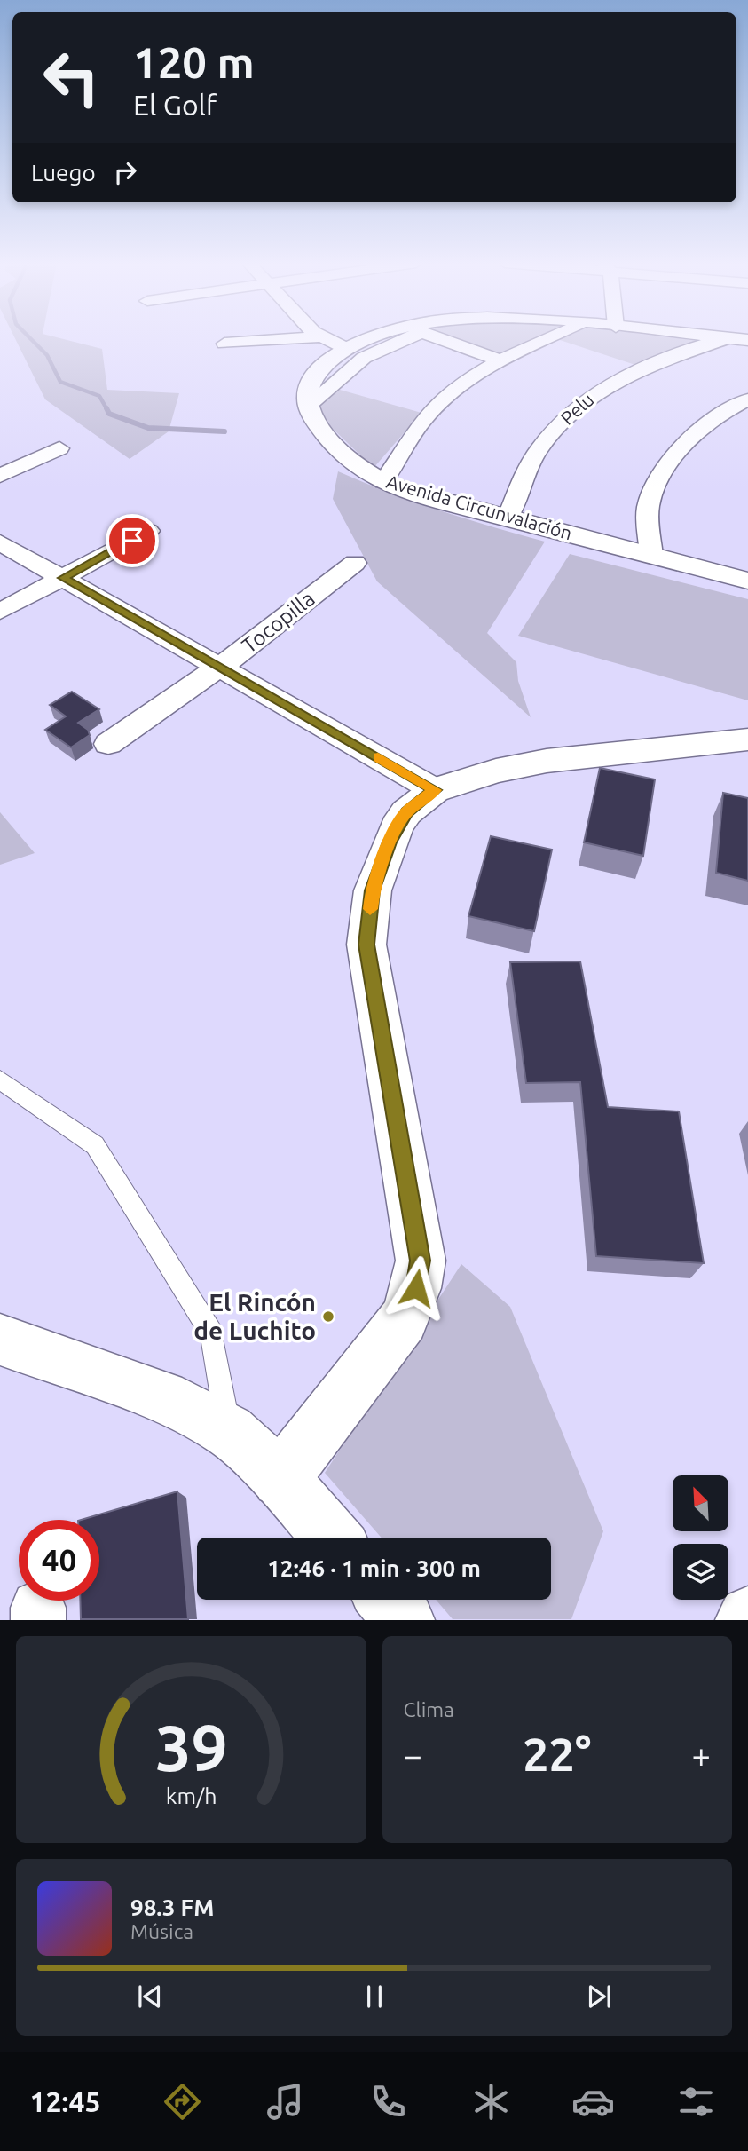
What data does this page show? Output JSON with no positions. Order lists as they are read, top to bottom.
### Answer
{
  "streets": {
    "street": ["Pelu", "Avenida Circunvalación", "Tocopilla"]
  },
  "crossings": [
    ["Pelu", "Avenida Circunvalación"]
  ],
  "places": ["El Rincón de Luchito"],
  "north": "top left",
  "page": {
    "turn": ["120 m", "El Golf"],
    "then": "Luego",
    "limit": "40",
    "trip": "12:46 · 1 min · 300 m",
    "tile": "Clima",
    "heat": ["−", "22°", "+"],
    "song": ["98.3 FM", "Música"],
    "tabs": "12:45",
    "gauge": ["39", "km/h"]
  }
}
